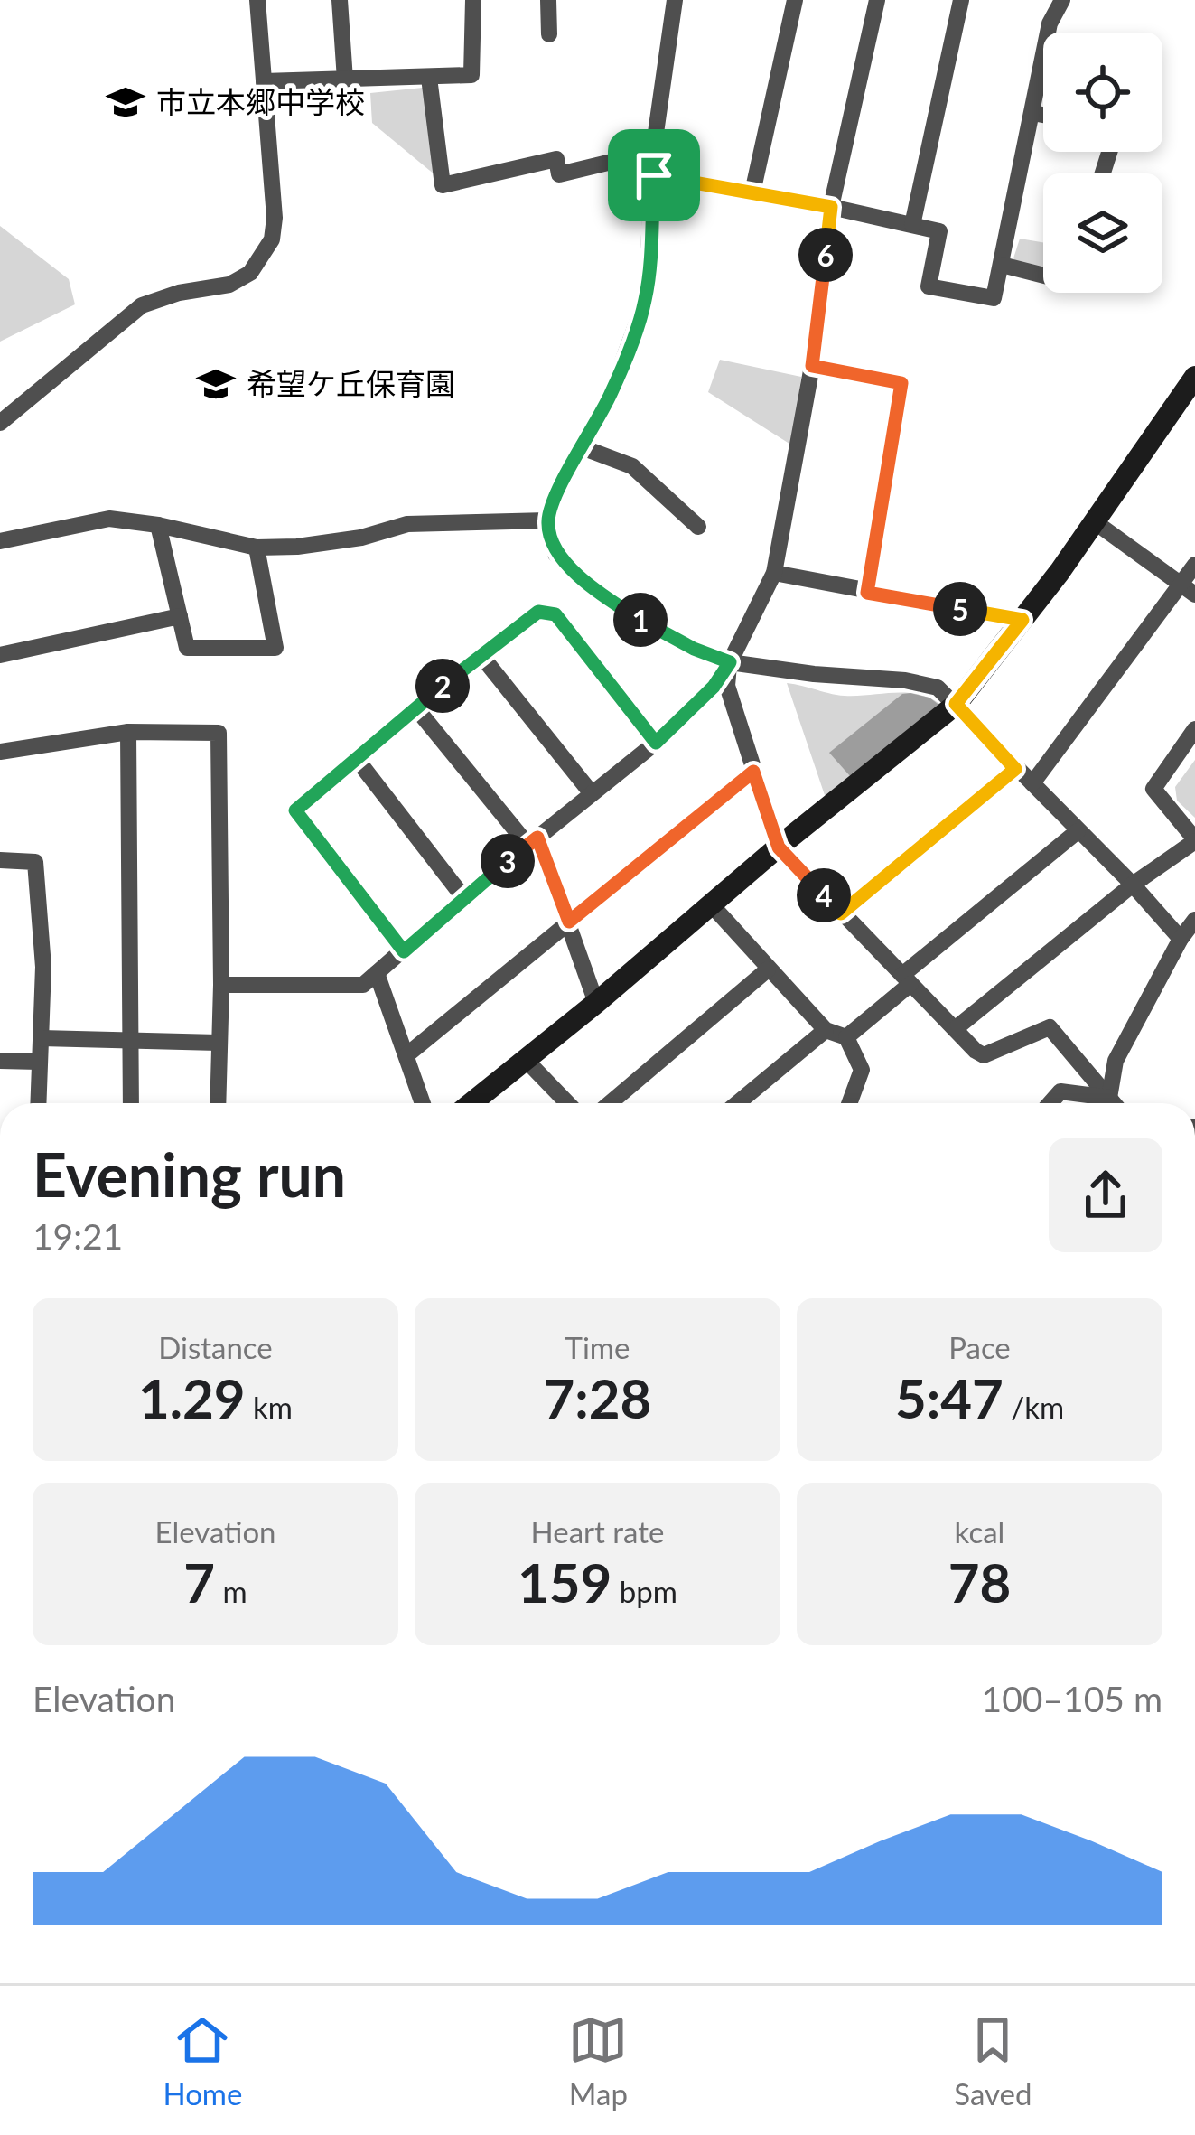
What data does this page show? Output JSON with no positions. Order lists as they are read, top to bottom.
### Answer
{
  "places": {
    "school or university": ["市立本郷中学校", "希望ケ丘保育園"]
  },
  "page": {
    "pins": [
      "6",
      "5",
      "1",
      "2",
      "3",
      "4"
    ],
    "heading": ["Evening run", "19:21"],
    "stats": [
      ["Distance", "1.29 km"],
      ["Time", "7:28"],
      ["Pace", "5:47 /km"],
      ["Elevation", "7 m"],
      ["Heart rate", "159 bpm"],
      ["kcal", "78"]
    ],
    "chart": ["Elevation", "100–105 m"],
    "tabs": ["Home", "Map", "Saved"]
  }
}
